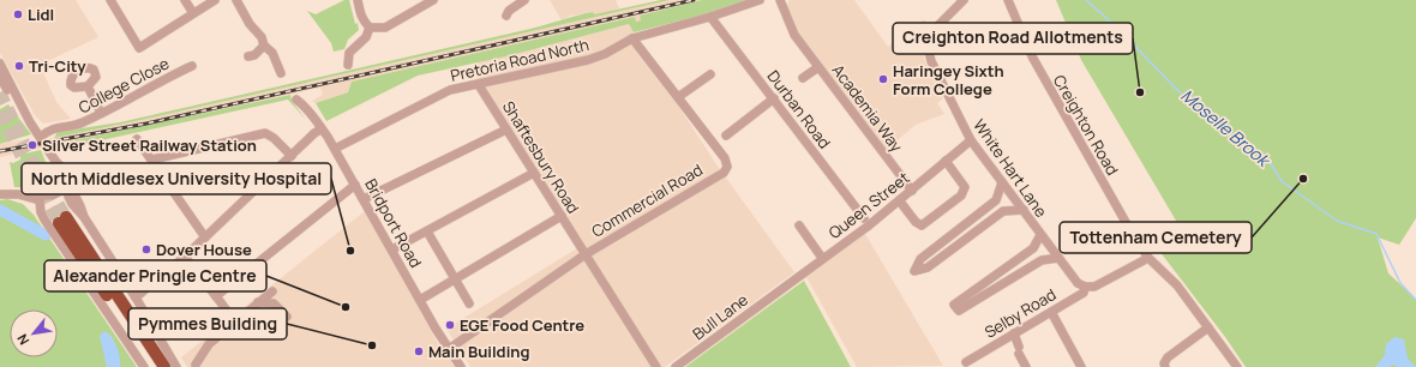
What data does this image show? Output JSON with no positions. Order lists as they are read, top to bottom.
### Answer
{
  "streets": {
    "street": [
      "Pretoria Road North",
      "College Close",
      "Academia Way",
      "Durban Road",
      "Creighton Road",
      "Shaftesbury Road",
      "White Hart Lane",
      "Commercial Road",
      "Queen Street",
      "Bridport Road",
      "Selby Road",
      "Bull Lane"
    ]
  },
  "crossings": [
    ["Pretoria Road North", "Durban Road"],
    ["Pretoria Road North", "Shaftesbury Road"],
    ["Pretoria Road North", "Commercial Road"],
    ["Pretoria Road North", "Bridport Road"],
    ["Academia Way", "Queen Street"],
    ["Shaftesbury Road", "Commercial Road"],
    ["White Hart Lane", "Queen Street"],
    ["White Hart Lane", "Selby Road"],
    ["Commercial Road", "Bridport Road"],
    ["Queen Street", "Bull Lane"]
  ],
  "water": ["Moselle Brook"],
  "places": [
    "Lidl",
    "Tri-City",
    "Haringey Sixth Form College",
    "Creighton Road Allotments",
    "Silver Street Railway Station",
    "Tottenham Cemetery",
    "Dover House",
    "North Middlesex University Hospital",
    "Alexander Pringle Centre",
    "EGE Food Centre",
    "Pymmes Building",
    "Main Building"
  ],
  "north": "bottom left"
}
